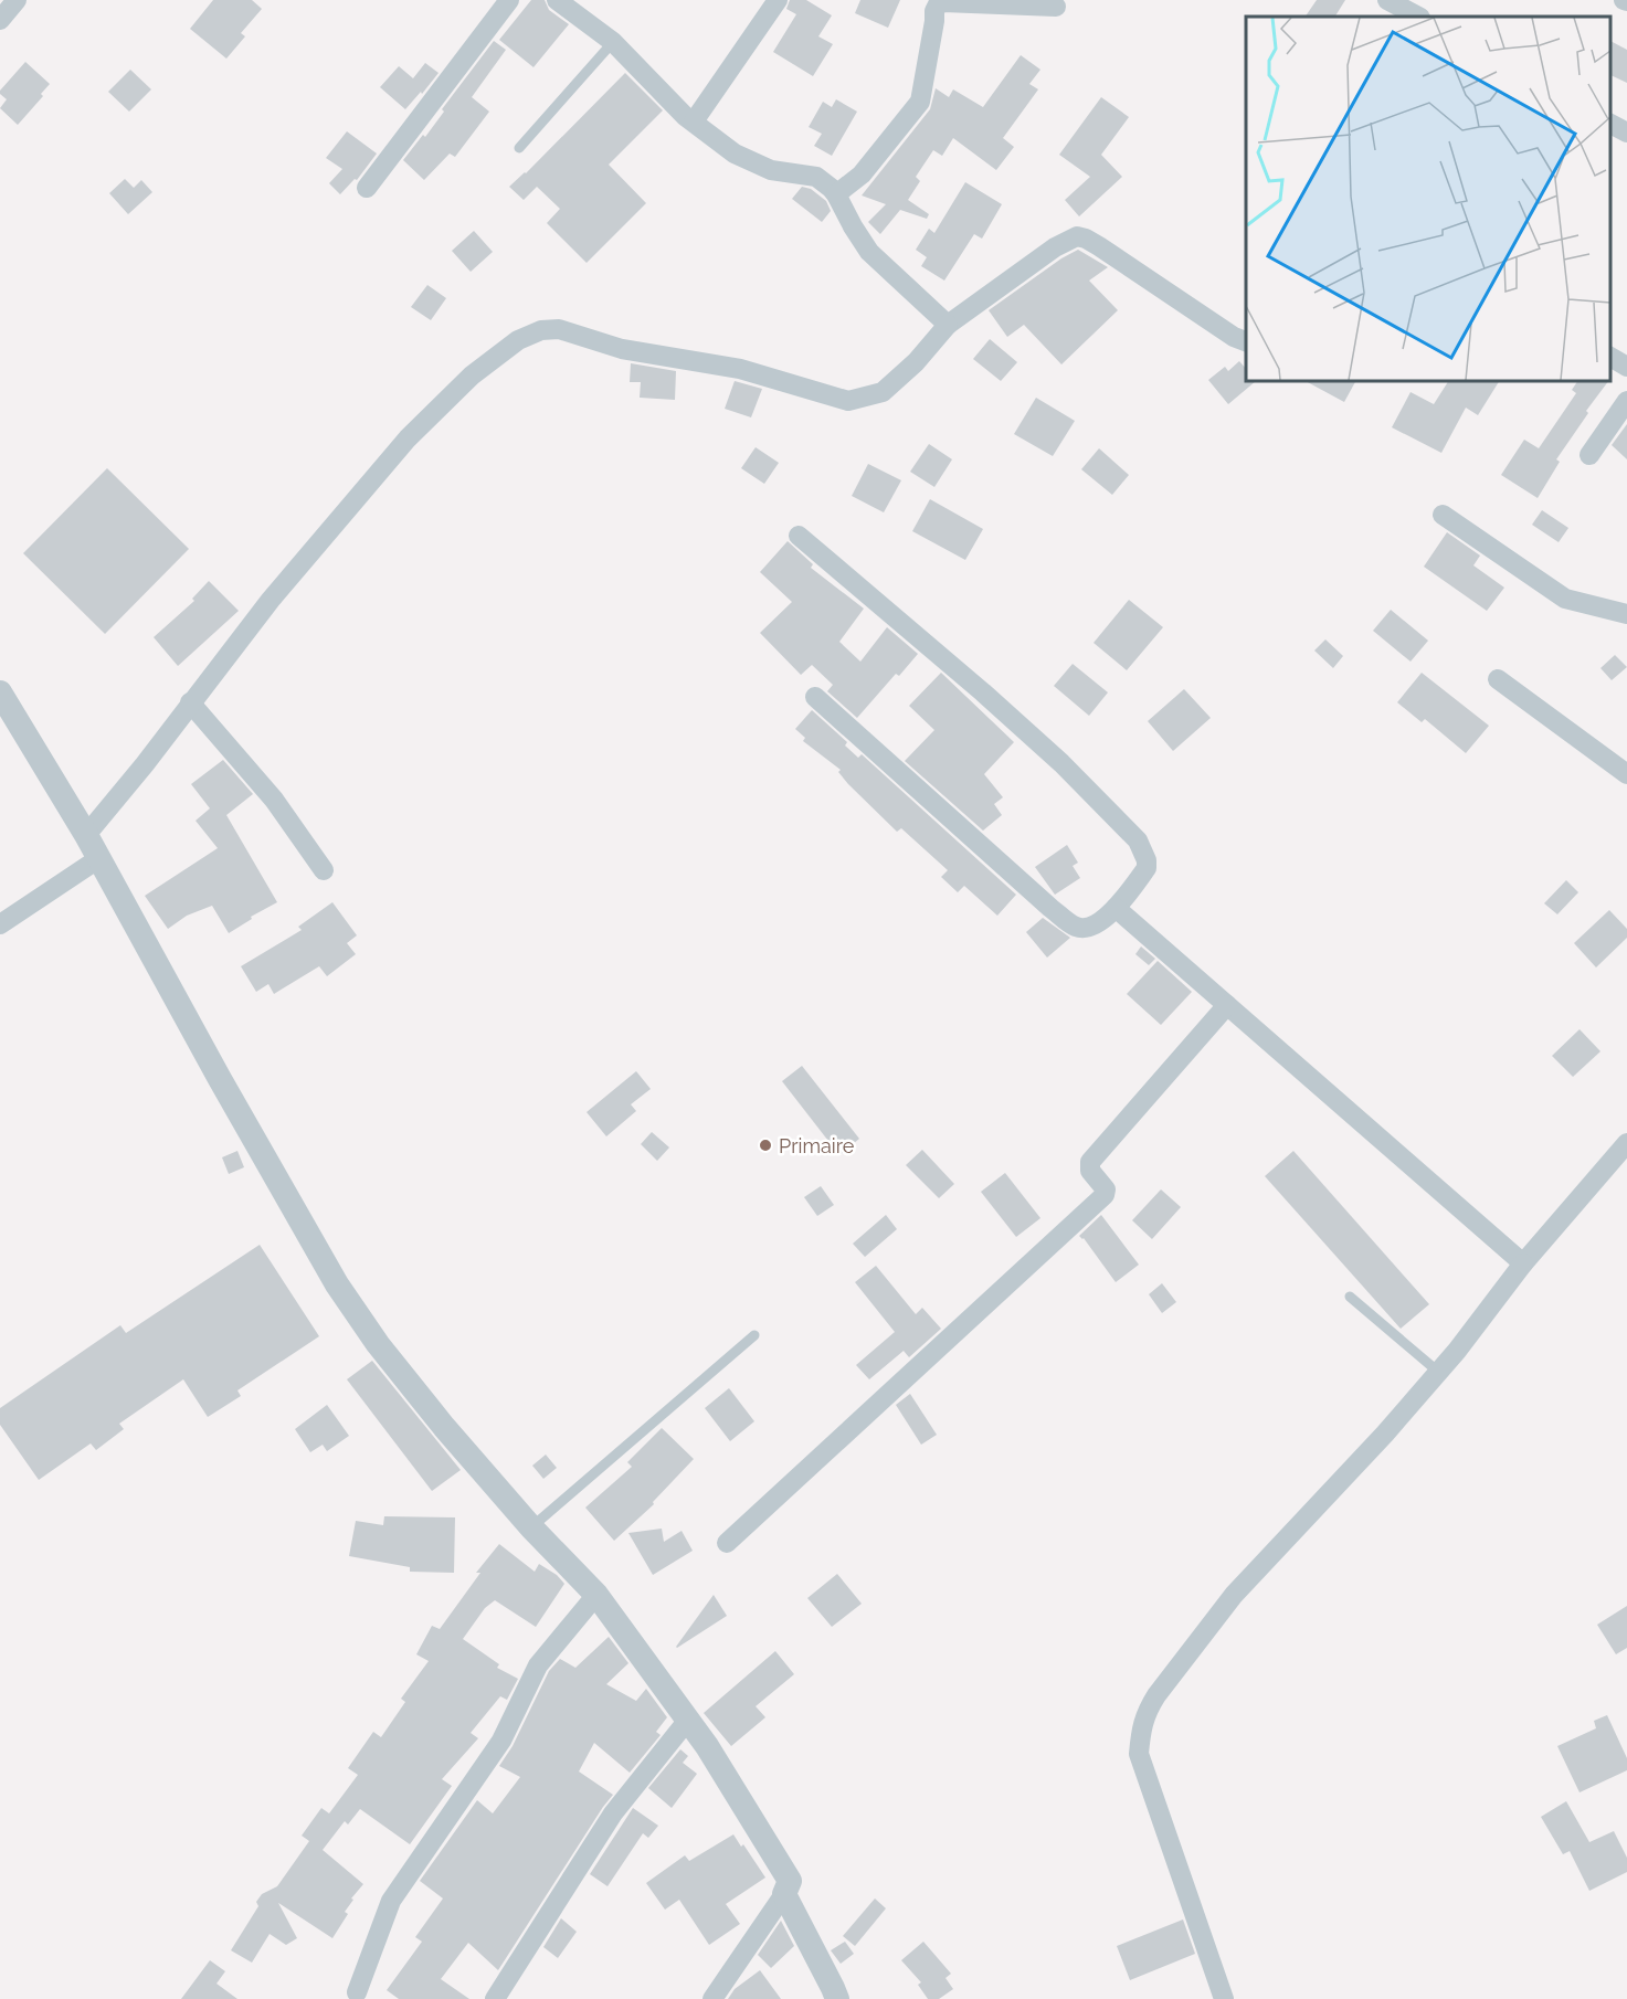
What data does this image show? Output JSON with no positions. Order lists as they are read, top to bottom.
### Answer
{
  "places": ["Primaire"]
}
